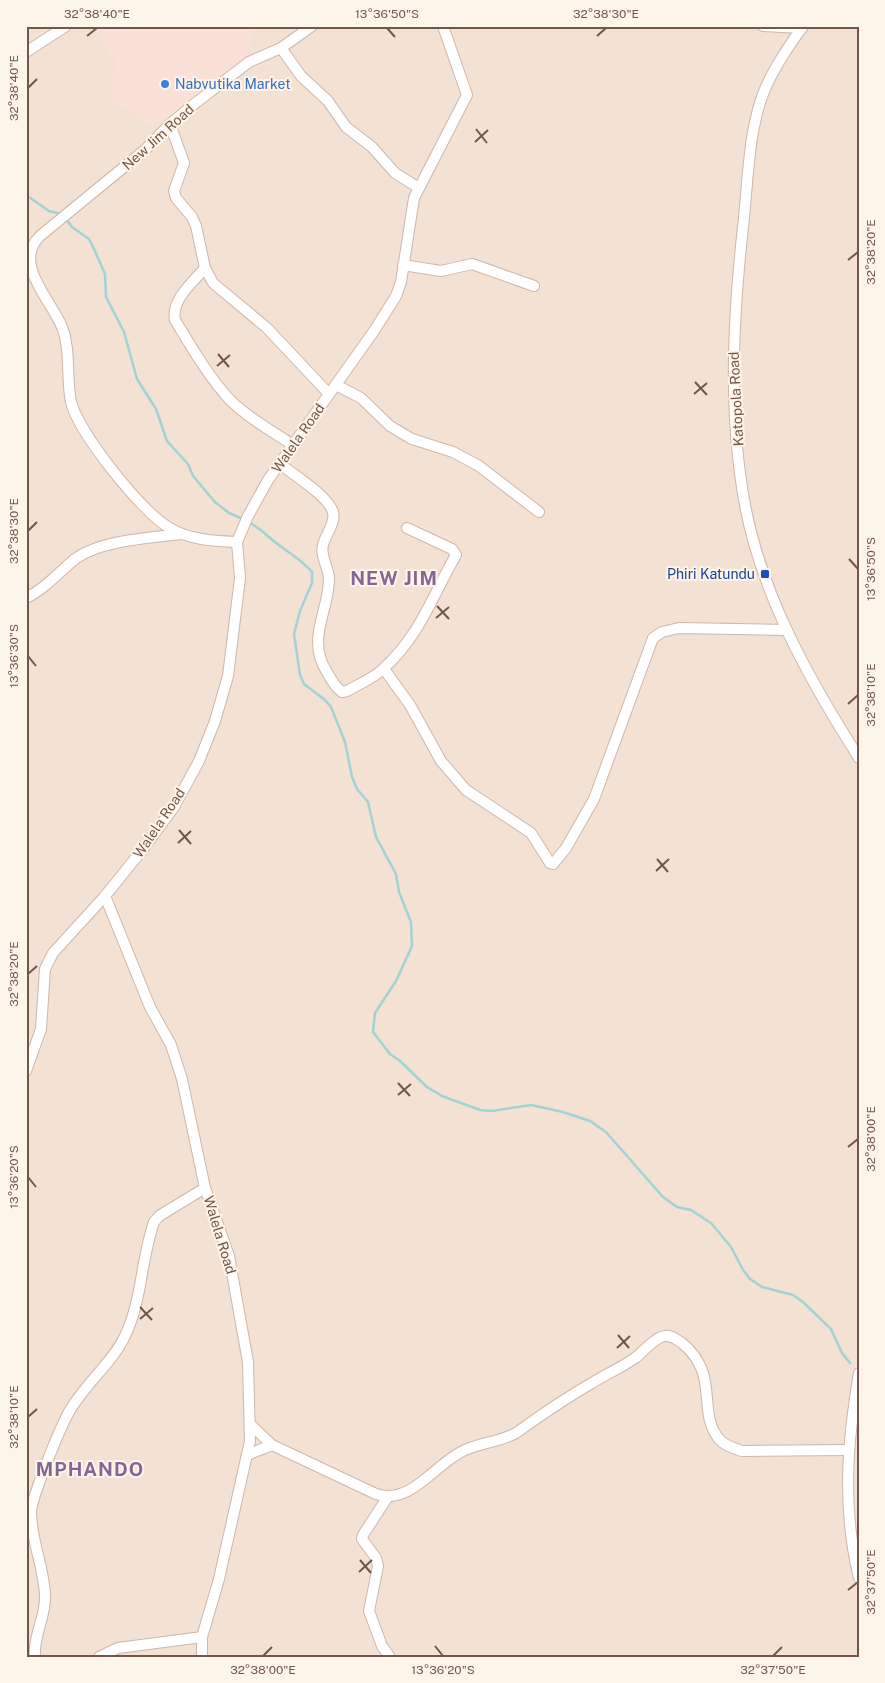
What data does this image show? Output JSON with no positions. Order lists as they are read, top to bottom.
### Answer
{
  "streets": {
    "street": ["New Jim Road", "Katopola Road", "Walela Road"]
  },
  "districts": ["NEW JIM", "MPHANDO"],
  "places": {
    "other": ["Nabvutika Market"],
    "transit": ["Phiri Katundu"]
  },
  "coordinates": [
    "32°38'40\"E",
    "13°36'50\"S",
    "32°38'30\"E",
    "32°38'20\"E",
    "13°36'30\"S",
    "32°38'10\"E",
    "32°38'00\"E",
    "13°36'20\"S",
    "32°37'50\"E"
  ]
}
